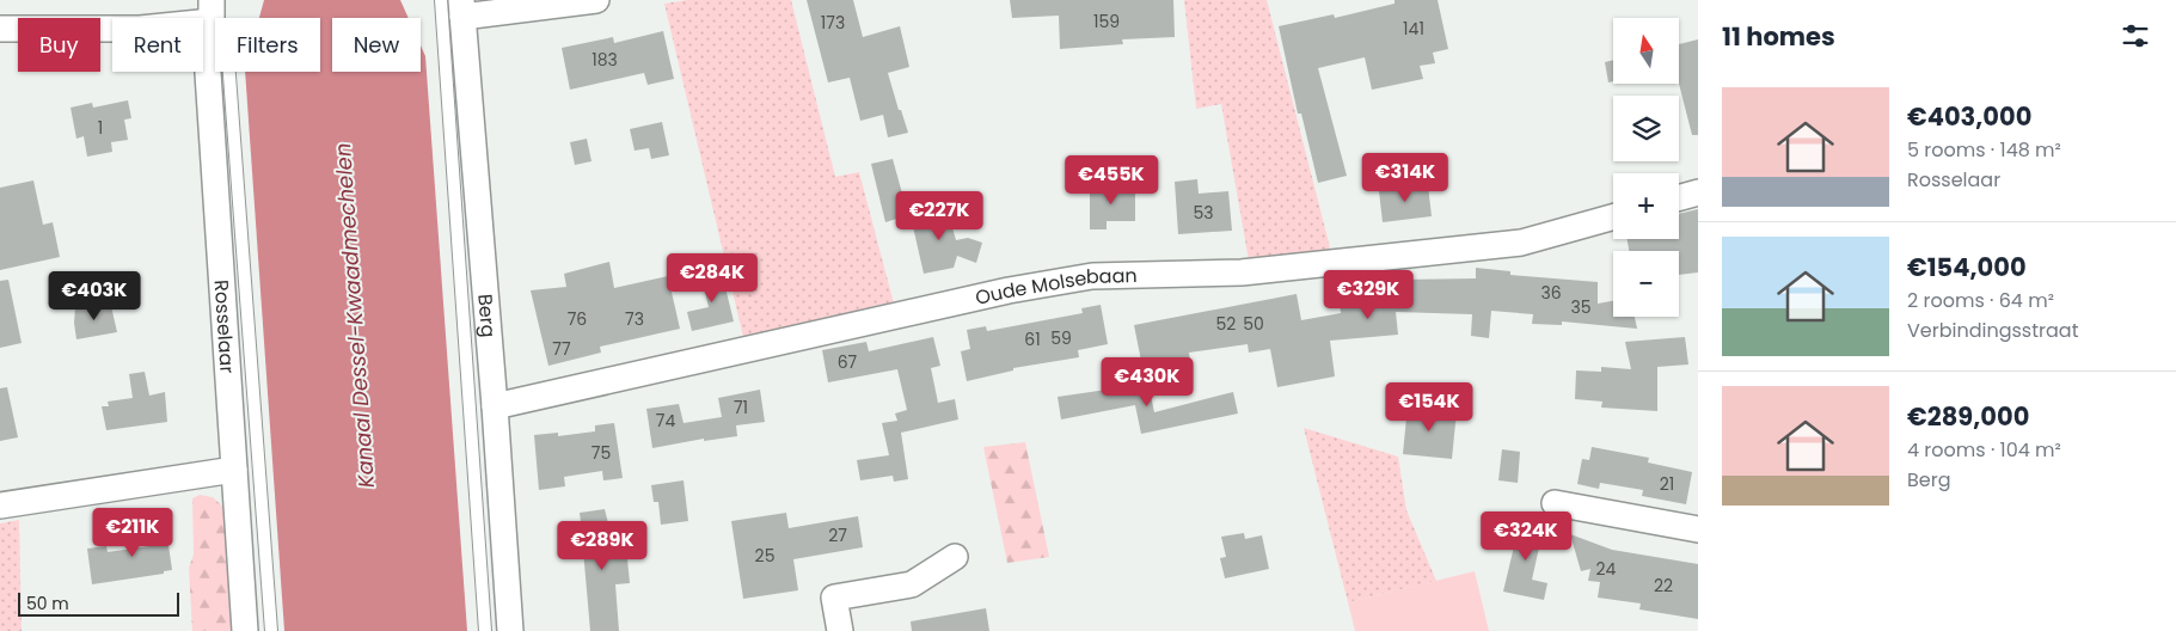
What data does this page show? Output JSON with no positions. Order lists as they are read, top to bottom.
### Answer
{
  "streets": {
    "street": ["Oude Molsebaan", "Berg", "Rosselaar"]
  },
  "crossings": [
    ["Oude Molsebaan", "Berg"]
  ],
  "water": ["Kanaal Dessel-Kwaadmechelen"],
  "house_numbers": [
    "159",
    "173",
    "141",
    "183",
    "1",
    "53",
    "36",
    "35",
    "76",
    "73",
    "52",
    "50",
    "59",
    "61",
    "77",
    "67",
    "71",
    "74",
    "75",
    "21",
    "27",
    "25",
    "24",
    "22"
  ],
  "scale_bar": "50 m",
  "north": "top",
  "page": {
    "heading": "11 homes",
    "map_buttons": ["+", "−"],
    "chip": [
      "Buy",
      "Rent",
      "Filters",
      "New"
    ],
    "list": [
      {
        "name": "€403,000",
        "note": "5 rooms · 148 m² · Rosselaar"
      },
      {
        "name": "€154,000",
        "note": "2 rooms · 64 m² · Verbindingsstraat"
      },
      {
        "name": "€289,000",
        "note": "4 rooms · 104 m² · Berg"
      }
    ],
    "price": [
      "€314K",
      "€455K",
      "€227K",
      "€284K",
      "€329K",
      "€403K",
      "€430K",
      "€154K",
      "€211K",
      "€324K",
      "€289K"
    ],
    "scale": "50 m"
  }
}
